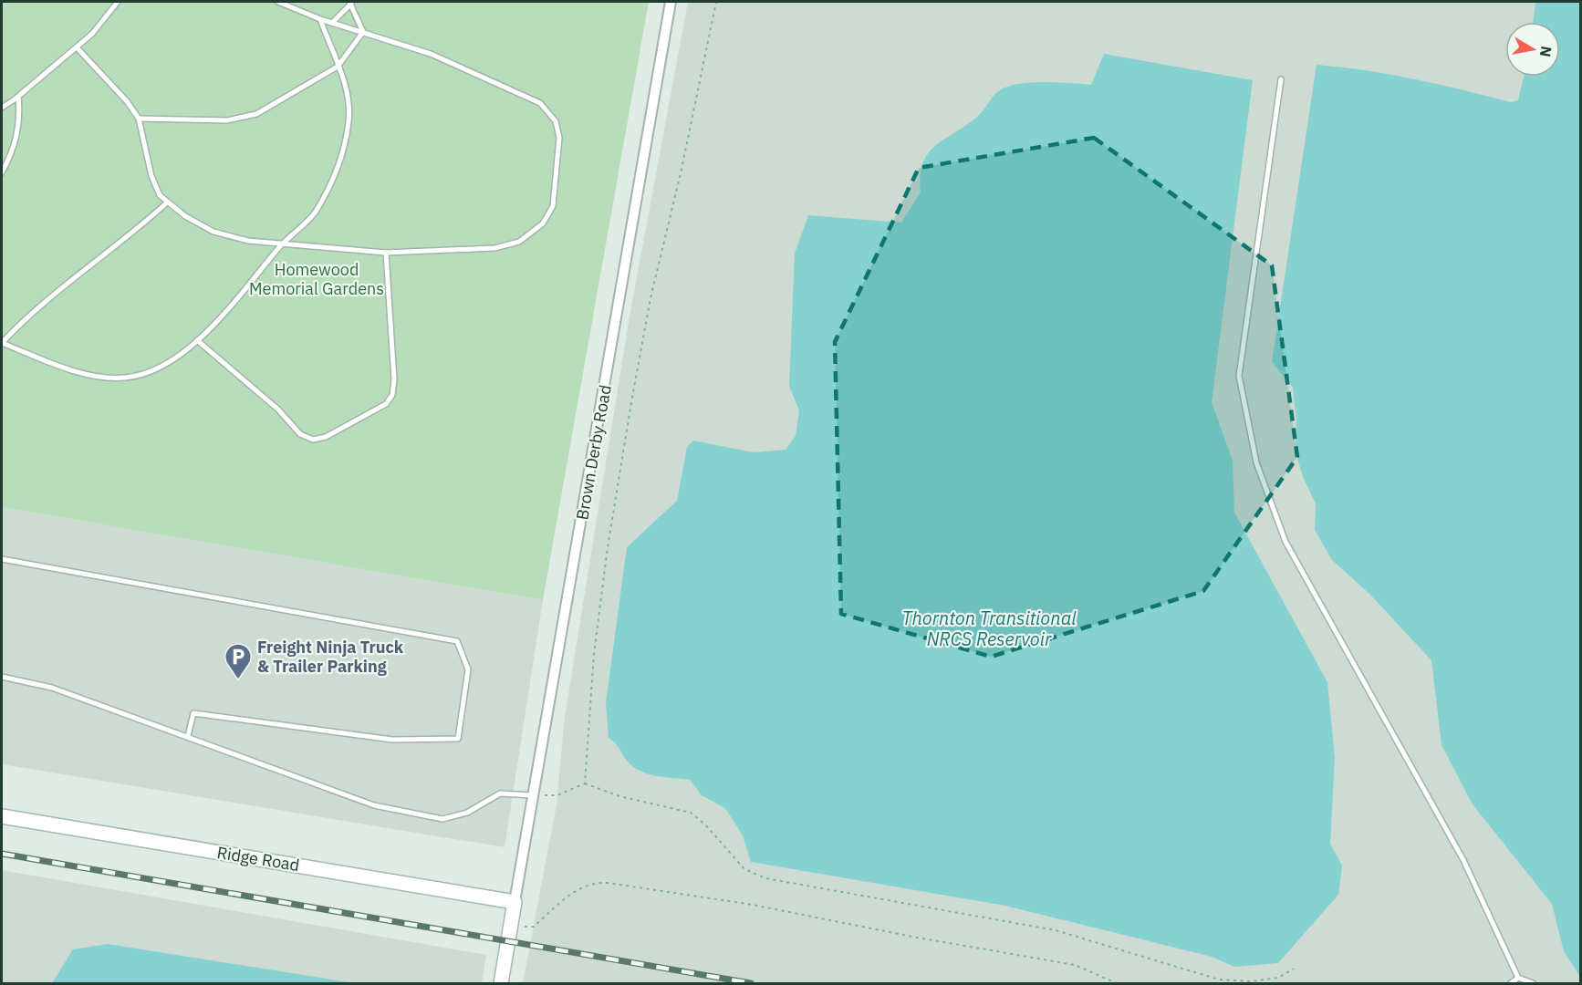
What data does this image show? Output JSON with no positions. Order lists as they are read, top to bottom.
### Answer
{
  "streets": {
    "street": ["Brown Derby Road", "Ridge Road"]
  },
  "crossings": [
    ["Brown Derby Road", "Ridge Road"]
  ],
  "water": ["Thornton Transitional NRCS Reservoir"],
  "parks": ["Homewood Memorial Gardens"],
  "places": {
    "parking": ["Freight Ninja Truck & Trailer Parking"]
  },
  "north": "right"
}
